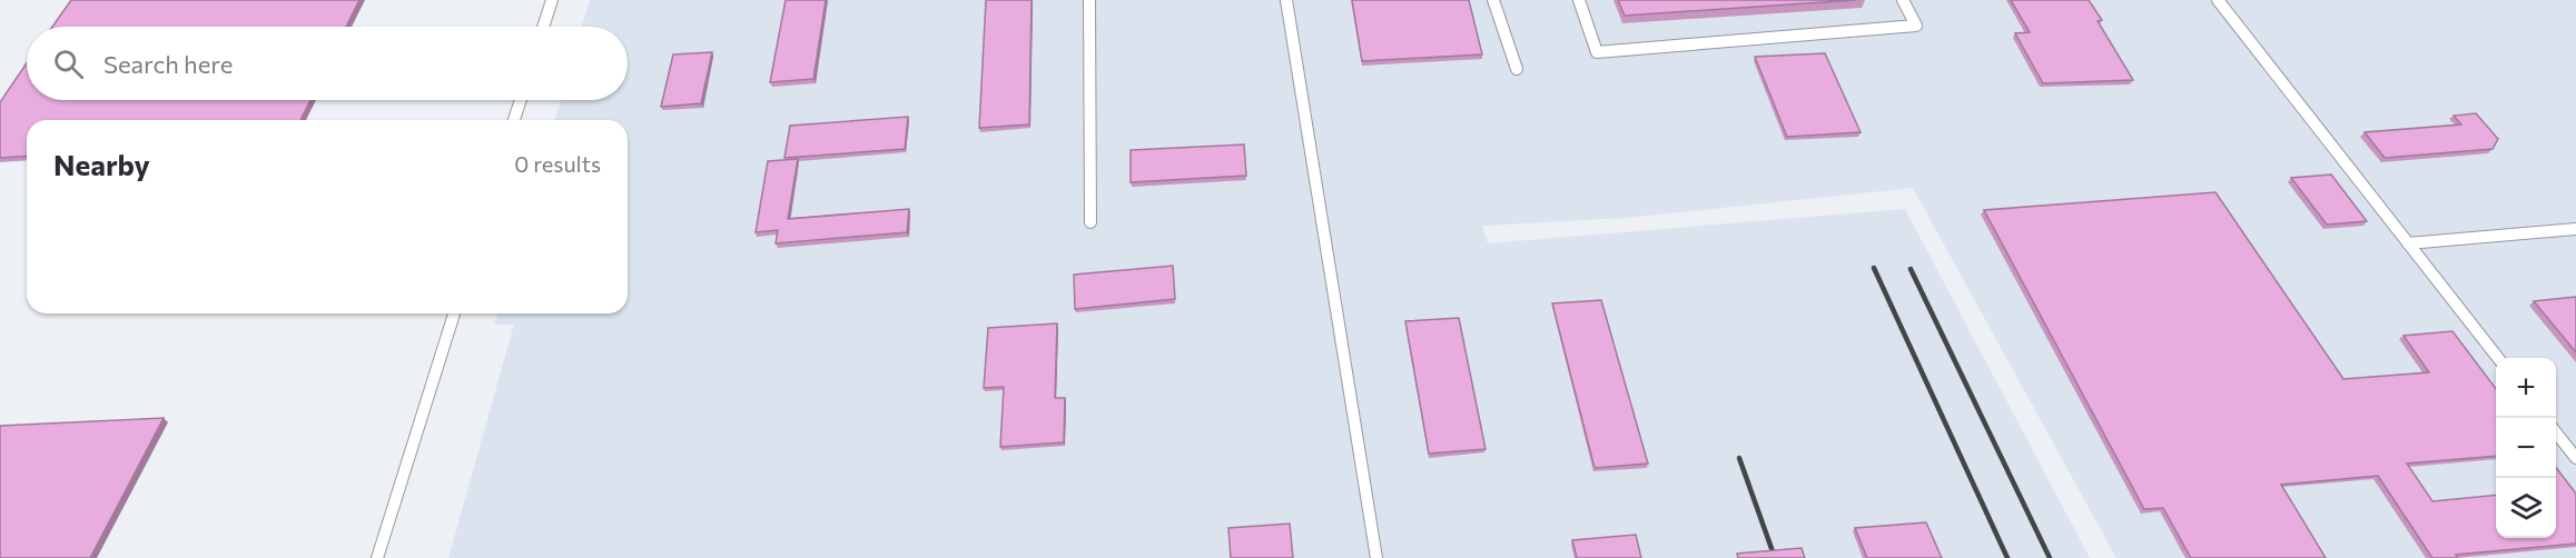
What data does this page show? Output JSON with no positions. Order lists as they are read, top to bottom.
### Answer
{
  "page": {
    "search": "Search here",
    "heading": ["Nearby", "0 results"],
    "map_buttons": ["+", "−"]
  }
}
